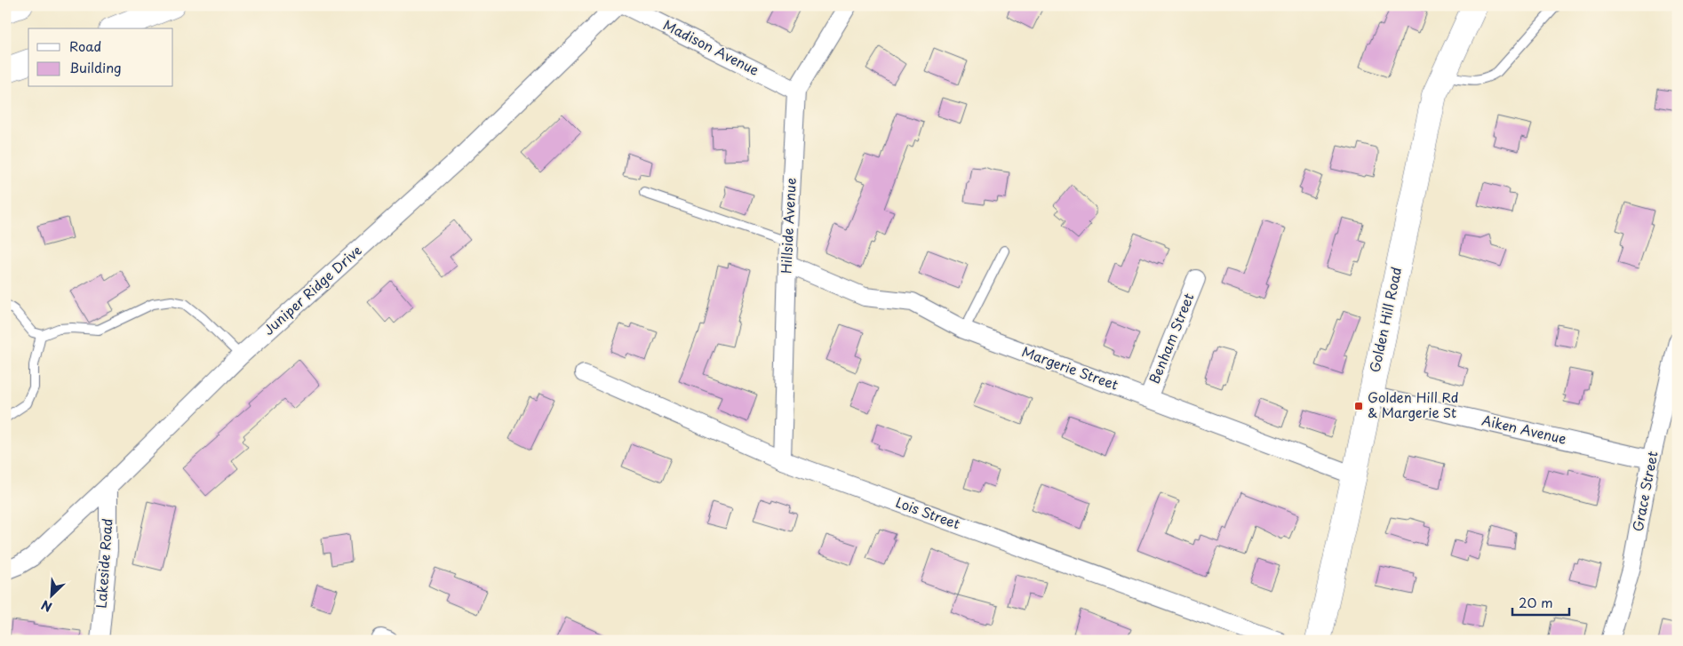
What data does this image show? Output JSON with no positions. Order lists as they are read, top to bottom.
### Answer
{
  "streets": {
    "main road": ["Golden Hill Road"],
    "street": [
      "Madison Avenue",
      "Hillside Avenue",
      "Juniper Ridge Drive",
      "Benham Street",
      "Margerie Street",
      "Aiken Avenue",
      "Grace Street",
      "Lois Street",
      "Lakeside Road"
    ]
  },
  "crossings": [
    ["Madison Avenue", "Hillside Avenue"],
    ["Hillside Avenue", "Margerie Street"],
    ["Hillside Avenue", "Lois Street"],
    ["Juniper Ridge Drive", "Lakeside Road"],
    ["Golden Hill Road", "Margerie Street"],
    ["Golden Hill Road", "Aiken Avenue"],
    ["Benham Street", "Margerie Street"],
    ["Aiken Avenue", "Grace Street"]
  ],
  "places": {
    "transit": ["Golden Hill Rd & Margerie St"]
  },
  "legend": ["Road", "Building"],
  "scale_bar": "20 m",
  "north": "bottom left"
}
